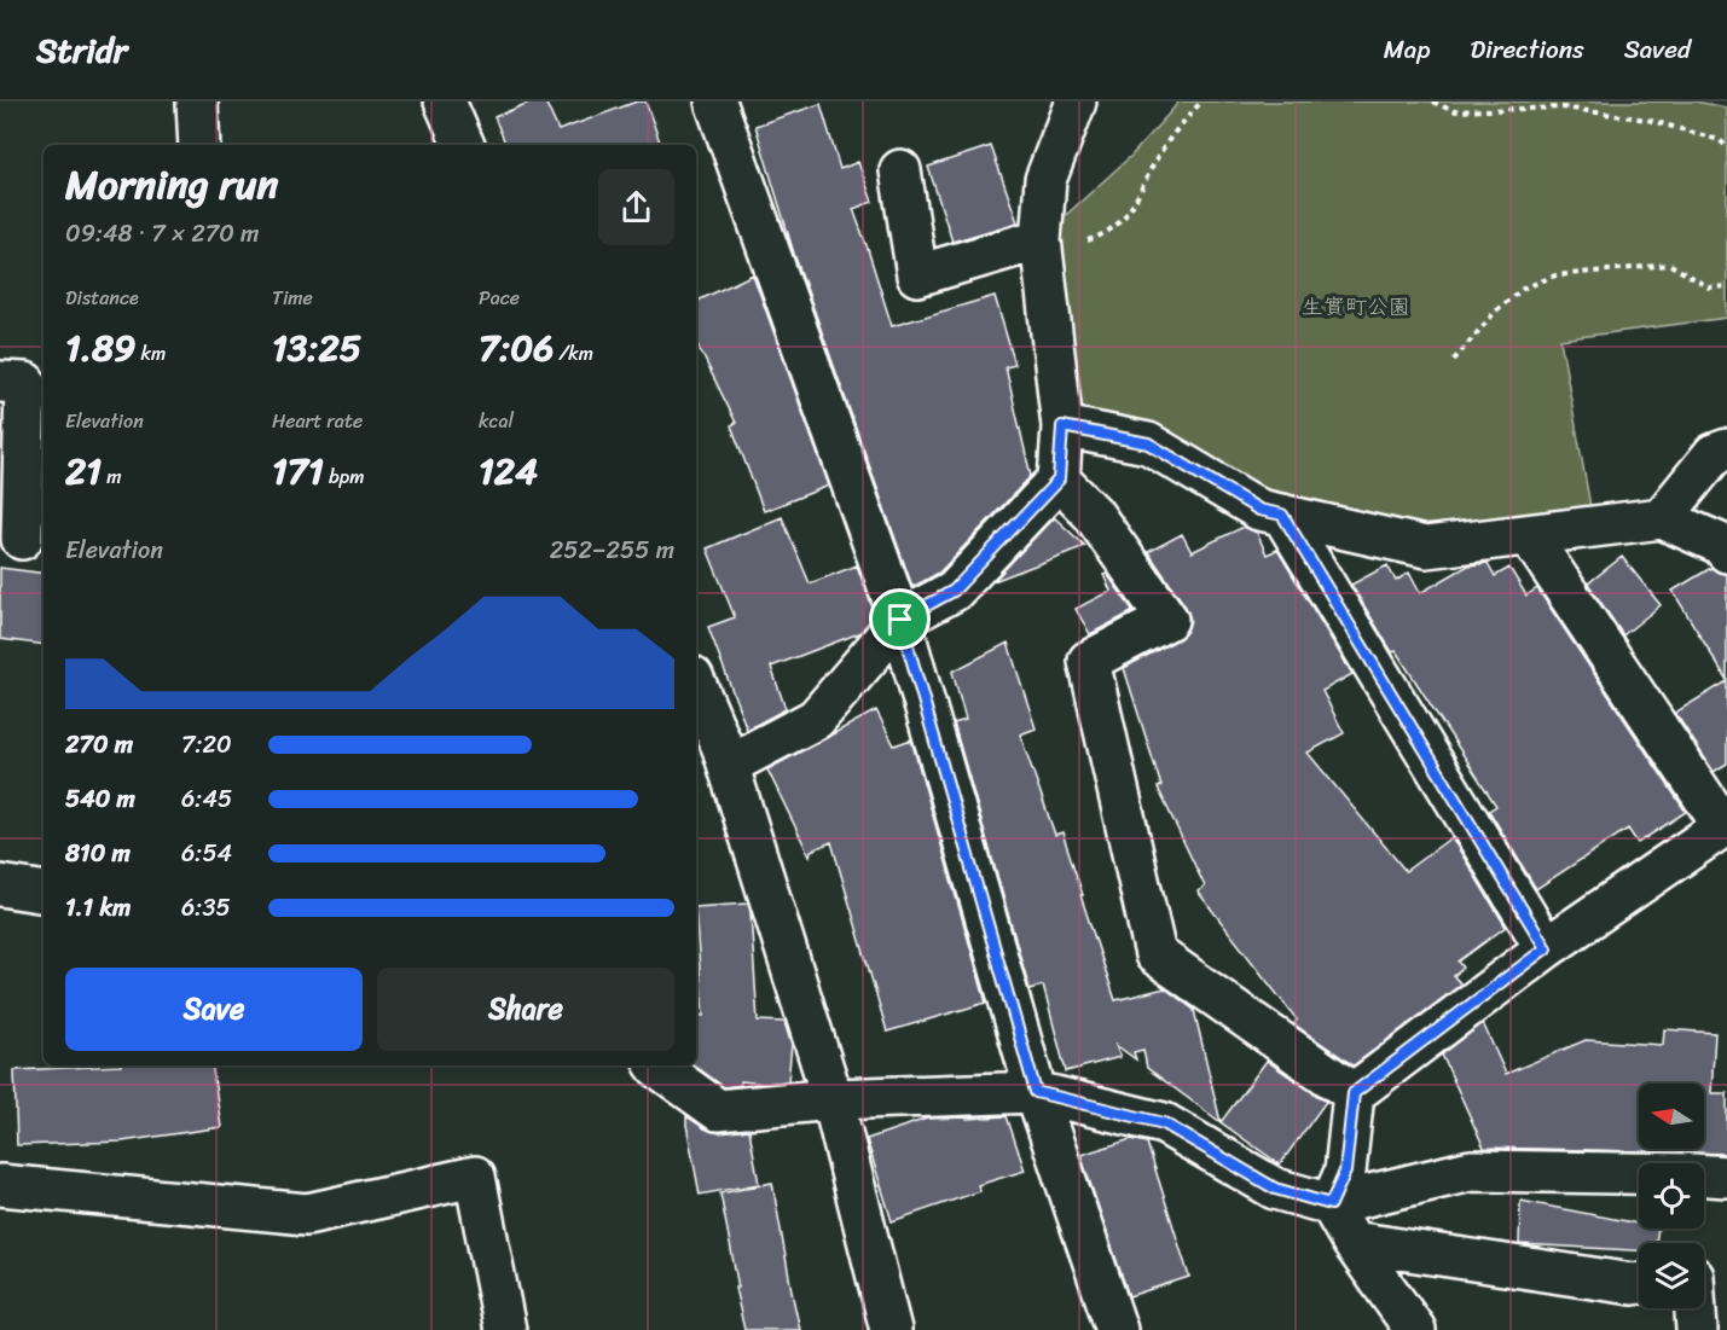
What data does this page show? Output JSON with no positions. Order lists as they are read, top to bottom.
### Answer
{
  "parks": ["生實町公園"],
  "north": "left",
  "page": {
    "header": "Stridr",
    "nav": ["Map", "Directions", "Saved"],
    "heading": ["Morning run", "09:48 · 7 × 270 m"],
    "stats": [
      ["Distance", "1.89 km"],
      ["Time", "13:25"],
      ["Pace", "7:06 /km"],
      ["Elevation", "21 m"],
      ["Heart rate", "171 bpm"],
      ["kcal", "124"]
    ],
    "chart": ["Elevation", "252–255 m"],
    "list": [
      {
        "name": "270 m",
        "note": "7:20"
      },
      {
        "name": "540 m",
        "note": "6:45"
      },
      {
        "name": "810 m",
        "note": "6:54"
      },
      {
        "name": "1.1 km",
        "note": "6:35"
      }
    ],
    "buttons": ["Save", "Share"]
  }
}
